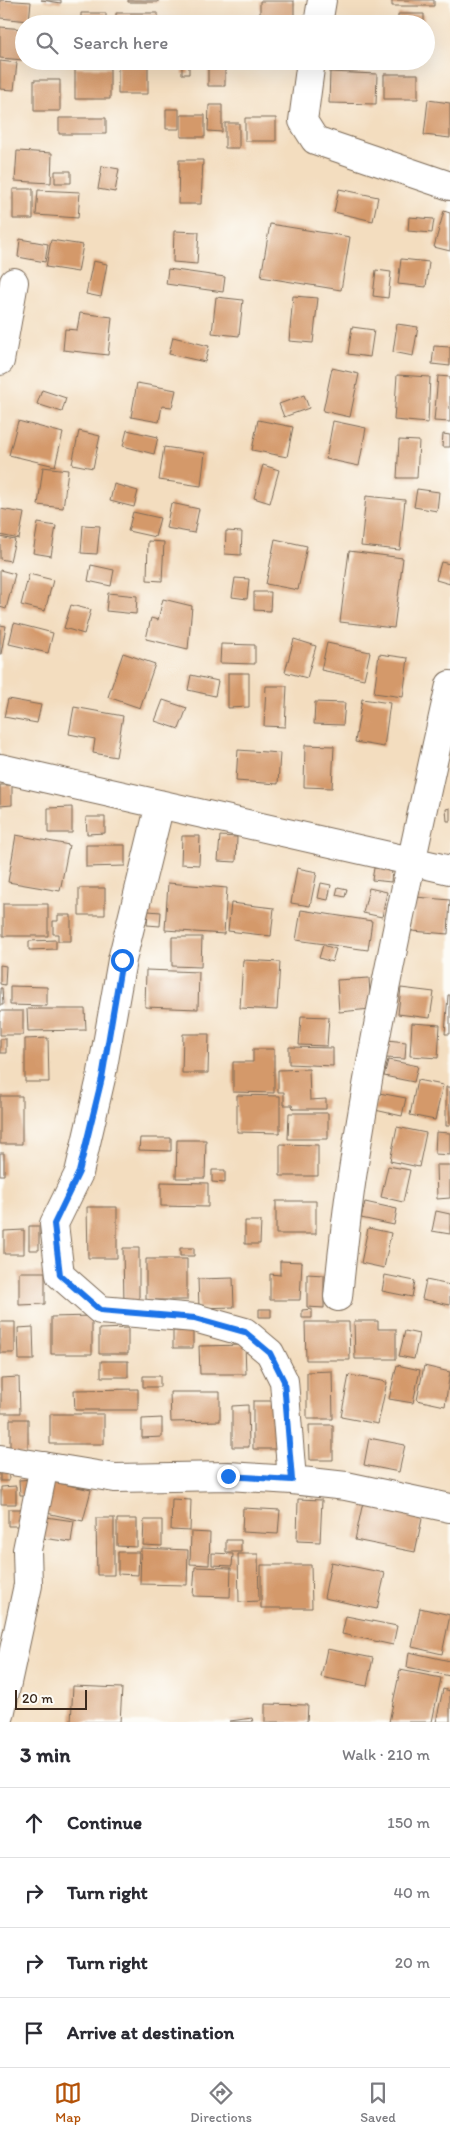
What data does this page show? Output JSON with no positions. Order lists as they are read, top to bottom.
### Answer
{
  "scale_bar": "20 m",
  "page": {
    "search": "Search here",
    "scale": "20 m",
    "heading": ["3 min", "Walk · 210 m"],
    "list": [
      ["Continue", "150 m"],
      ["Turn right", "40 m"],
      ["Turn right", "20 m"],
      "Arrive at destination"
    ],
    "nav": ["Map", "Directions", "Saved"]
  }
}
